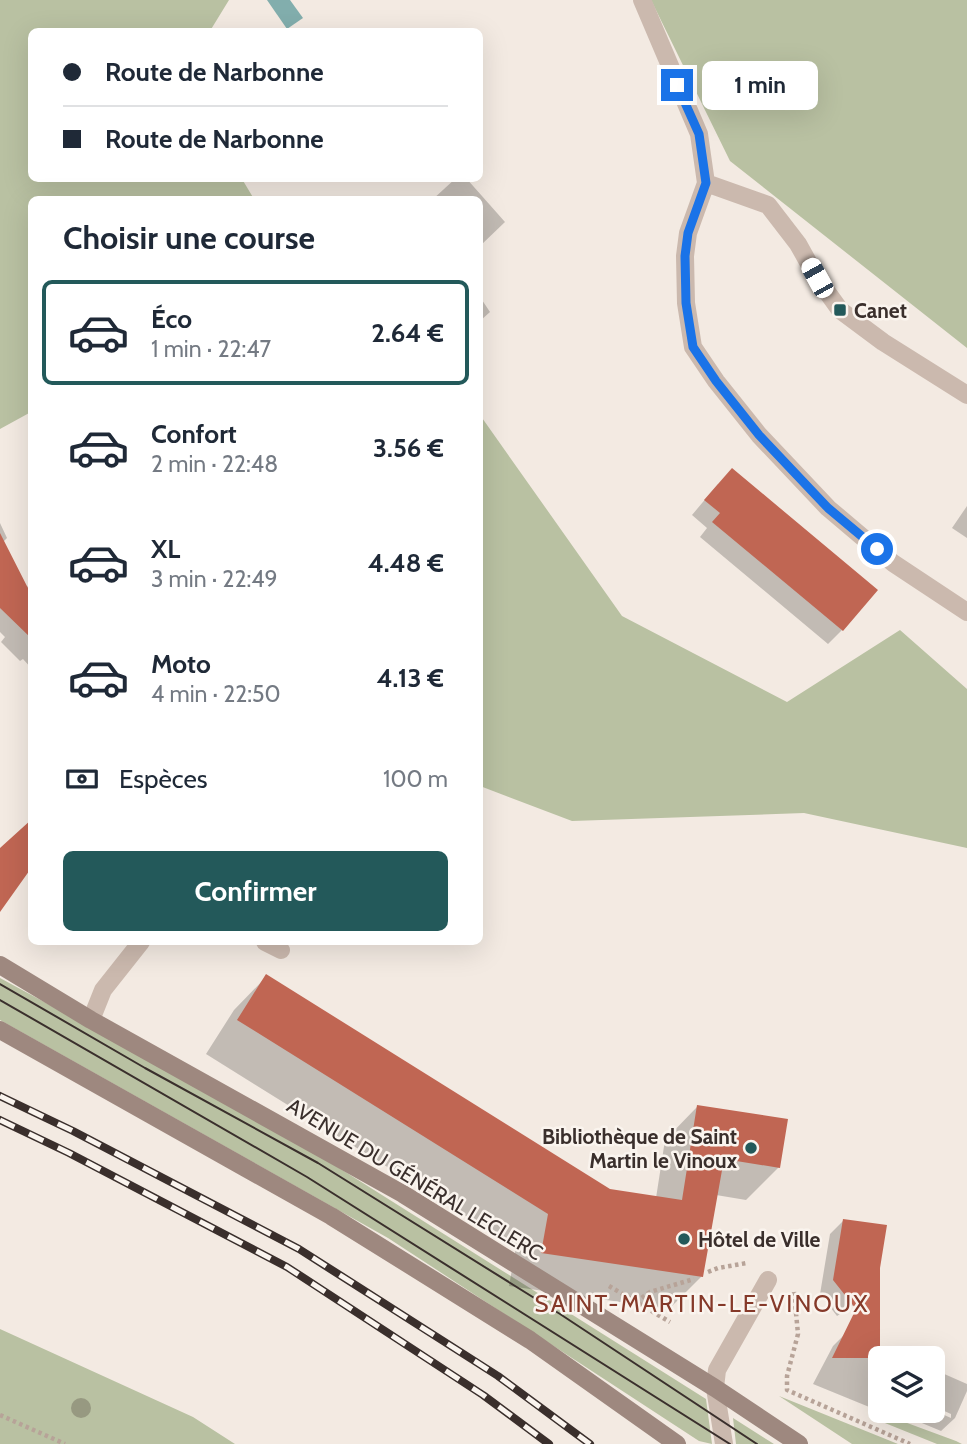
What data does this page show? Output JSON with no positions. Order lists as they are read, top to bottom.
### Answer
{
  "streets": {
    "main road": ["AVENUE DU GÉNÉRAL LECLERC"]
  },
  "districts": ["SAINT-MARTIN-LE-VINOUX"],
  "places": {
    "transit": ["Canet"],
    "other": ["Bibliothèque de Saint Martin le Vinoux", "Hôtel de Ville"]
  },
  "page": {
    "banner": ["Route de Narbonne", "Route de Narbonne"],
    "bubble": "1 min",
    "heading": "Choisir une course",
    "list": [
      {
        "name": "Éco",
        "note": "1 min · 22:47",
        "value": "2.64 €"
      },
      {
        "name": "Confort",
        "note": "2 min · 22:48",
        "value": "3.56 €"
      },
      {
        "name": "XL",
        "note": "3 min · 22:49",
        "value": "4.48 €"
      },
      {
        "name": "Moto",
        "note": "4 min · 22:50",
        "value": "4.13 €"
      }
    ],
    "pay": ["Espèces", "100 m"],
    "buttons": "Confirmer"
  }
}
